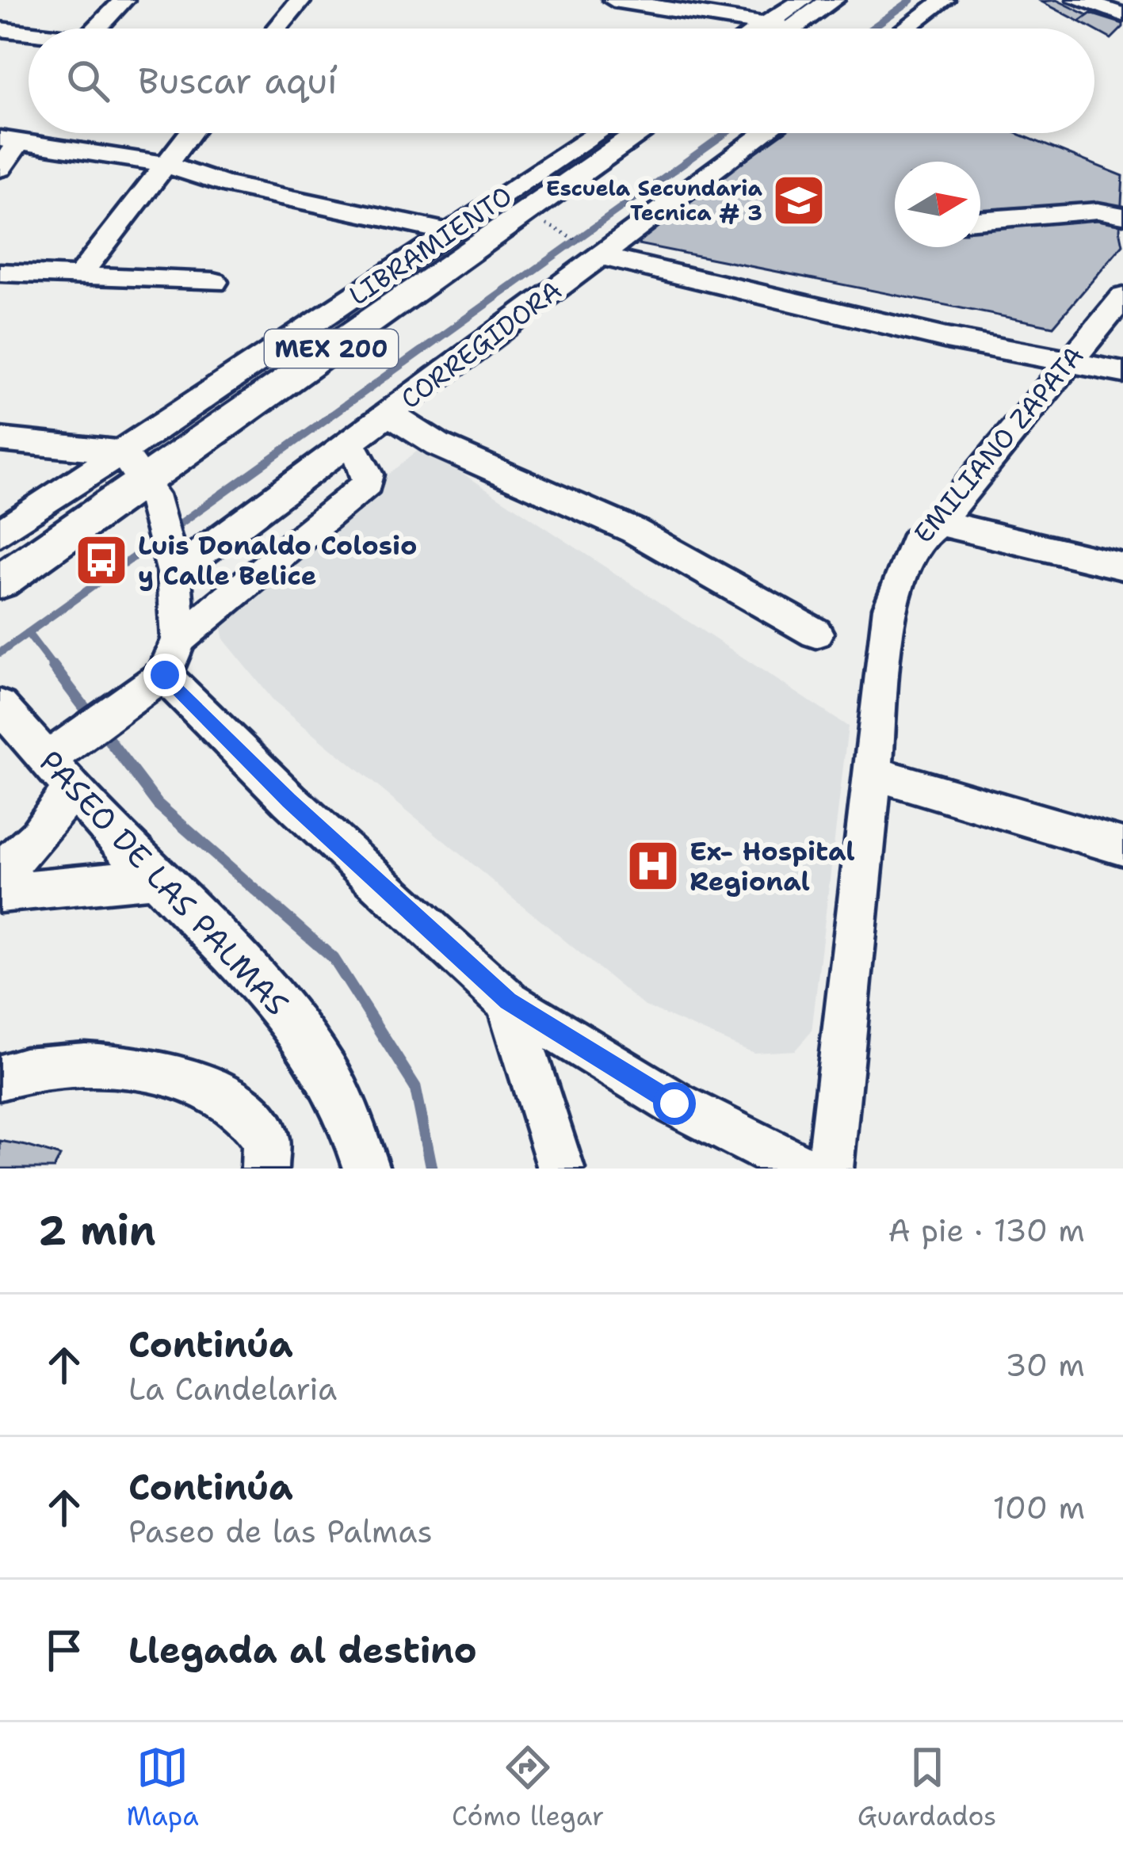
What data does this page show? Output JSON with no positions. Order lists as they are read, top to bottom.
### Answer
{
  "streets": {
    "main road": ["MEX 200"],
    "street": [
      "LIBRAMIENTO",
      "CORREGIDORA",
      "EMILIANO ZAPATA",
      "PASEO DE LAS PALMAS"
    ]
  },
  "crossings": [
    ["LIBRAMIENTO", "MEX 200"]
  ],
  "places": {
    "school or university": ["Escuela Secundaria Tecnica # 3"],
    "bus stop": ["Luis Donaldo Colosio y Calle Belice"],
    "hospital": ["Ex- Hospital Regional"]
  },
  "north": "right",
  "page": {
    "search": "Buscar aquí",
    "heading": ["2 min", "A pie · 130 m"],
    "list": [
      ["Continúa", "La Candelaria", "30 m"],
      ["Continúa", "Paseo de las Palmas", "100 m"],
      "Llegada al destino"
    ],
    "nav": ["Mapa", "Cómo llegar", "Guardados"]
  }
}
